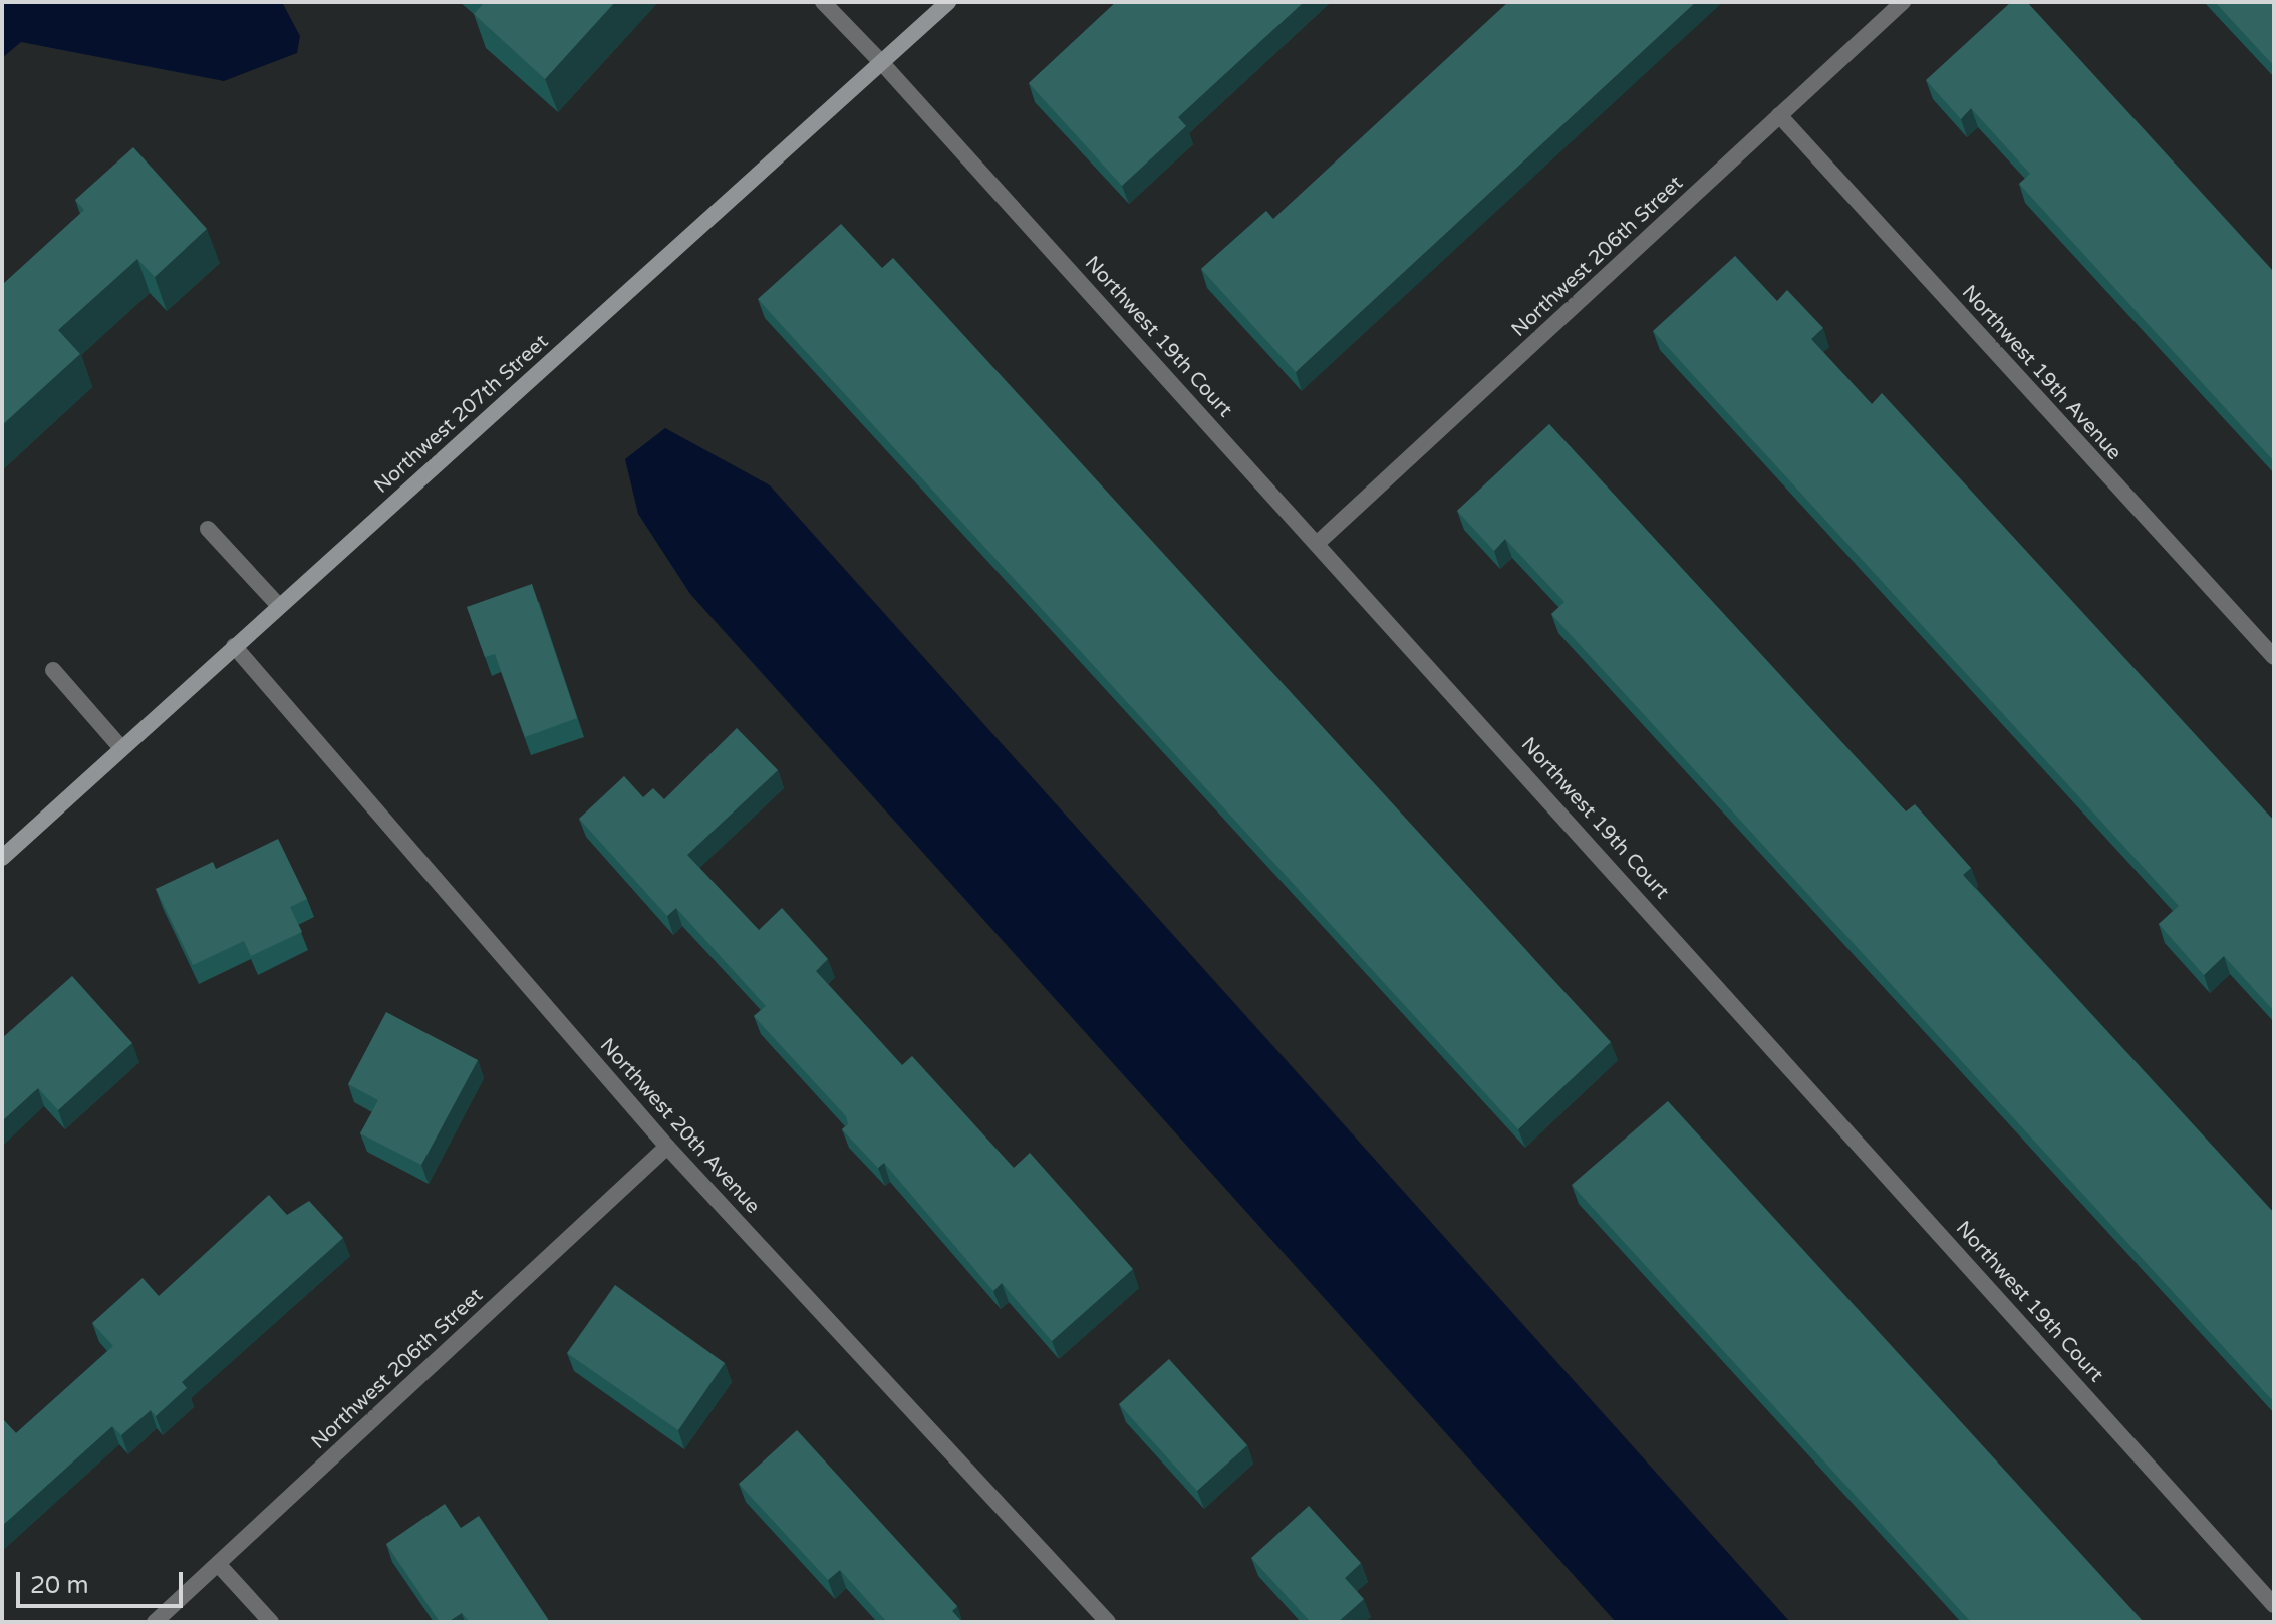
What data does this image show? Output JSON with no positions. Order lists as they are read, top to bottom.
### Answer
{
  "streets": {
    "street": [
      "Northwest 206th Street",
      "Northwest 19th Court",
      "Northwest 19th Avenue",
      "Northwest 207th Street",
      "Northwest 20th Avenue"
    ]
  },
  "crossings": [
    ["Northwest 206th Street", "Northwest 19th Court"],
    ["Northwest 206th Street", "Northwest 19th Avenue"],
    ["Northwest 206th Street", "Northwest 20th Avenue"],
    ["Northwest 19th Court", "Northwest 207th Street"],
    ["Northwest 207th Street", "Northwest 20th Avenue"]
  ],
  "scale_bar": "20 m"
}
